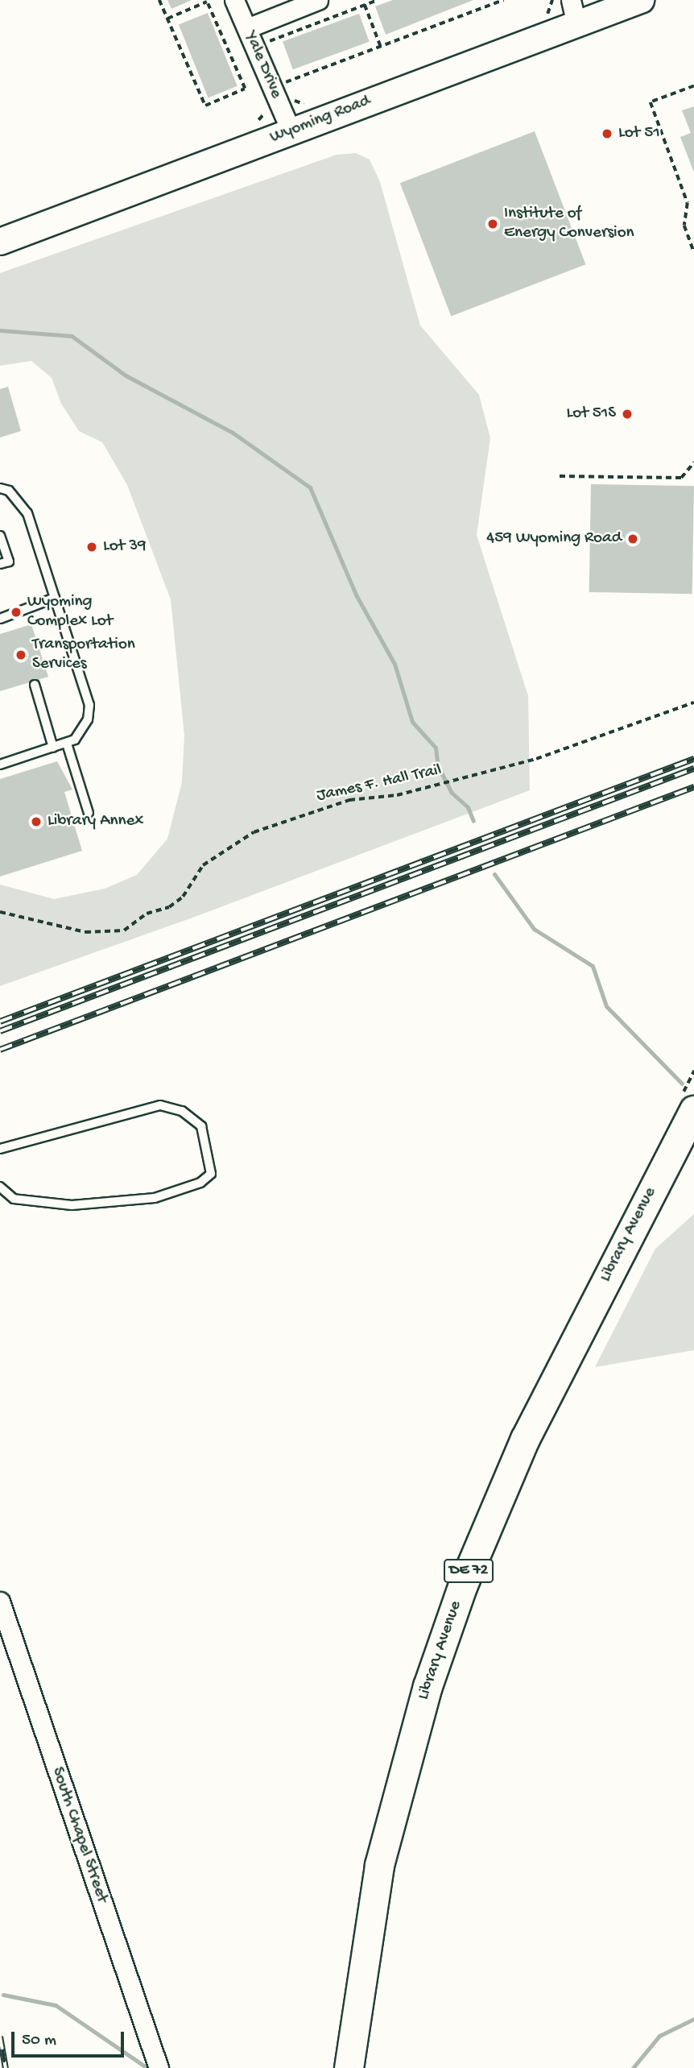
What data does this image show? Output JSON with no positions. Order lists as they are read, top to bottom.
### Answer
{
  "streets": {
    "main road": ["Library Avenue", "DE 72"],
    "street": ["Yale Drive", "Wyoming Road", "South Chapel Street"],
    "path": ["James F. Hall Trail"]
  },
  "crossings": [
    ["Yale Drive", "Wyoming Road"]
  ],
  "places": [
    "Lot 51",
    "Institute of Energy Conversion",
    "Lot 51S",
    "459 Wyoming Road",
    "Lot 39",
    "Wyoming Complex Lot",
    "Transportation Services",
    "Library Annex"
  ],
  "scale_bar": "50 m"
}
